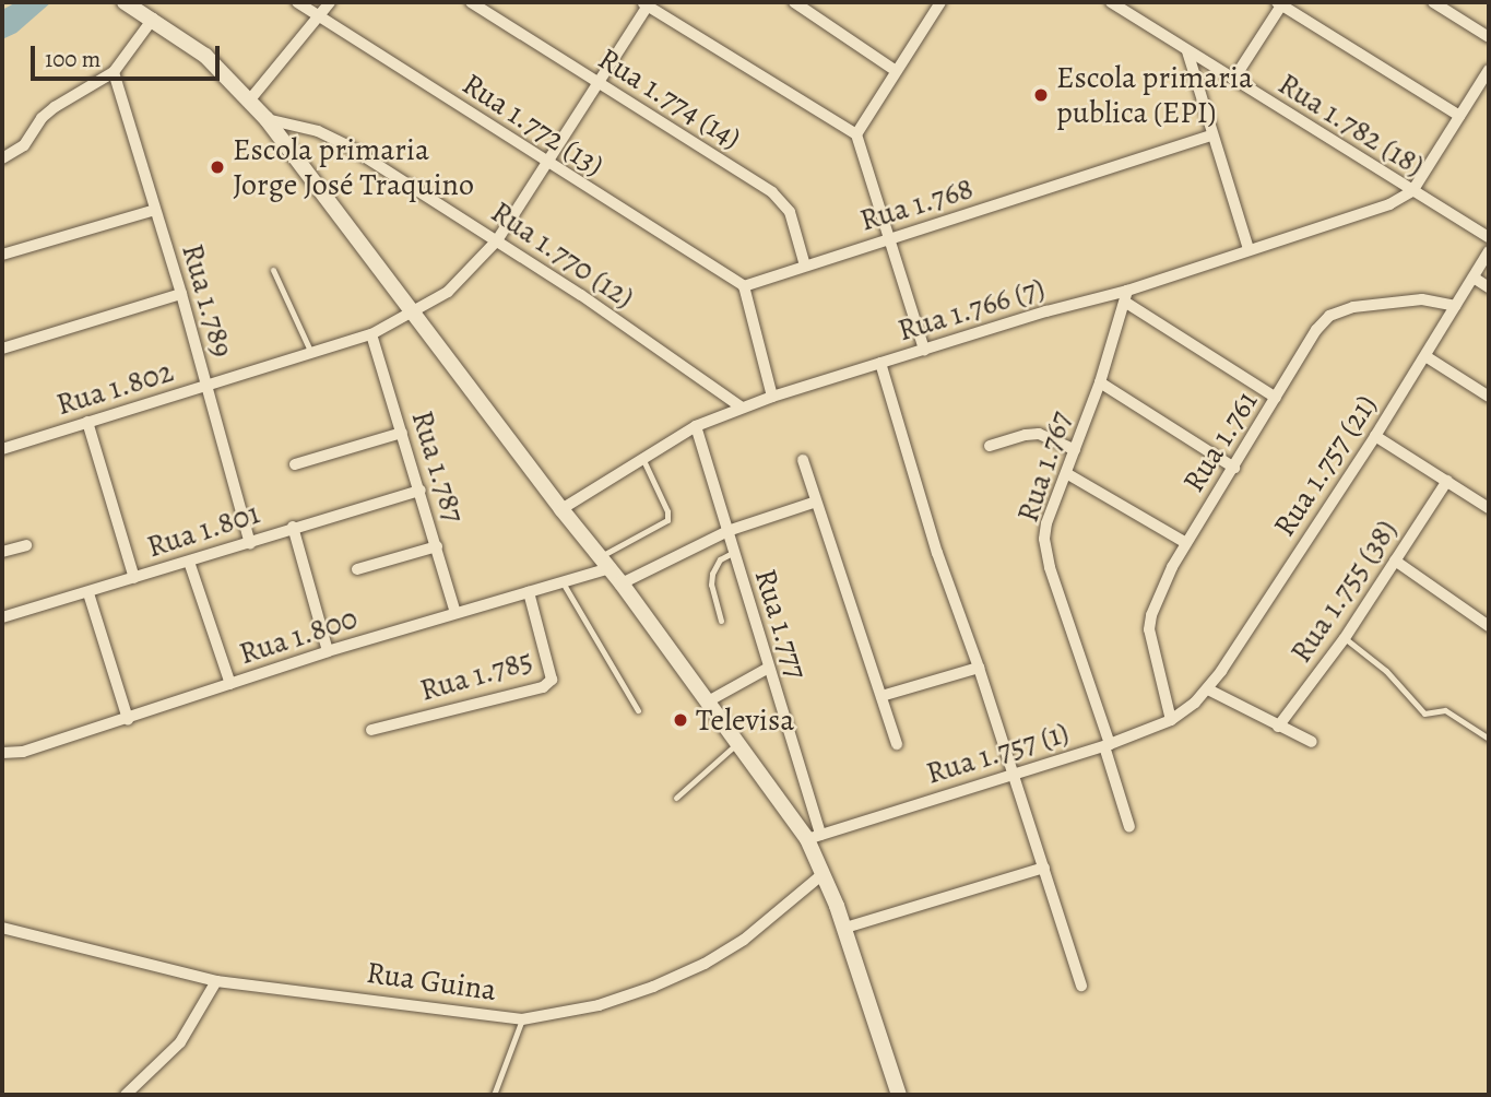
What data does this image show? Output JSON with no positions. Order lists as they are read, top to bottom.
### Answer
{
  "streets": {
    "street": [
      "Rua 1.774 (14)",
      "Rua 1.772 (13)",
      "Rua 1.782 (18)",
      "Rua 1.768",
      "Rua 1.770 (12)",
      "Rua 1.789",
      "Rua 1.766 (7)",
      "Rua 1.802",
      "Rua 1.761",
      "Rua 1.757 (21)",
      "Rua 1.787",
      "Rua 1.767",
      "Rua 1.801",
      "Rua 1.755 (38)",
      "Rua 1.777",
      "Rua 1.800",
      "Rua 1.785",
      "Rua 1.757 (1)",
      "Rua Guina"
    ]
  },
  "crossings": [
    ["Rua 1.774 (14)", "Rua 1.768"],
    ["Rua 1.774 (14)", "Rua 1.802"],
    ["Rua 1.772 (13)", "Rua 1.768"],
    ["Rua 1.772 (13)", "Rua 1.802"],
    ["Rua 1.782 (18)", "Rua 1.766 (7)"],
    ["Rua 1.770 (12)", "Rua 1.766 (7)"],
    ["Rua 1.770 (12)", "Rua 1.802"],
    ["Rua 1.789", "Rua 1.802"],
    ["Rua 1.789", "Rua 1.801"],
    ["Rua 1.766 (7)", "Rua 1.767"],
    ["Rua 1.766 (7)", "Rua 1.777"],
    ["Rua 1.802", "Rua 1.787"],
    ["Rua 1.761", "Rua 1.757 (21)"],
    ["Rua 1.761", "Rua 1.757 (1)"],
    ["Rua 1.757 (21)", "Rua 1.757 (1)"],
    ["Rua 1.787", "Rua 1.801"],
    ["Rua 1.787", "Rua 1.800"],
    ["Rua 1.767", "Rua 1.757 (1)"],
    ["Rua 1.777", "Rua 1.757 (1)"],
    ["Rua 1.800", "Rua 1.785"]
  ],
  "places": ["Escola primaria publica (EPI)", "Escola primaria Jorge José Traquino", "Televisa"],
  "scale_bar": "100 m"
}
